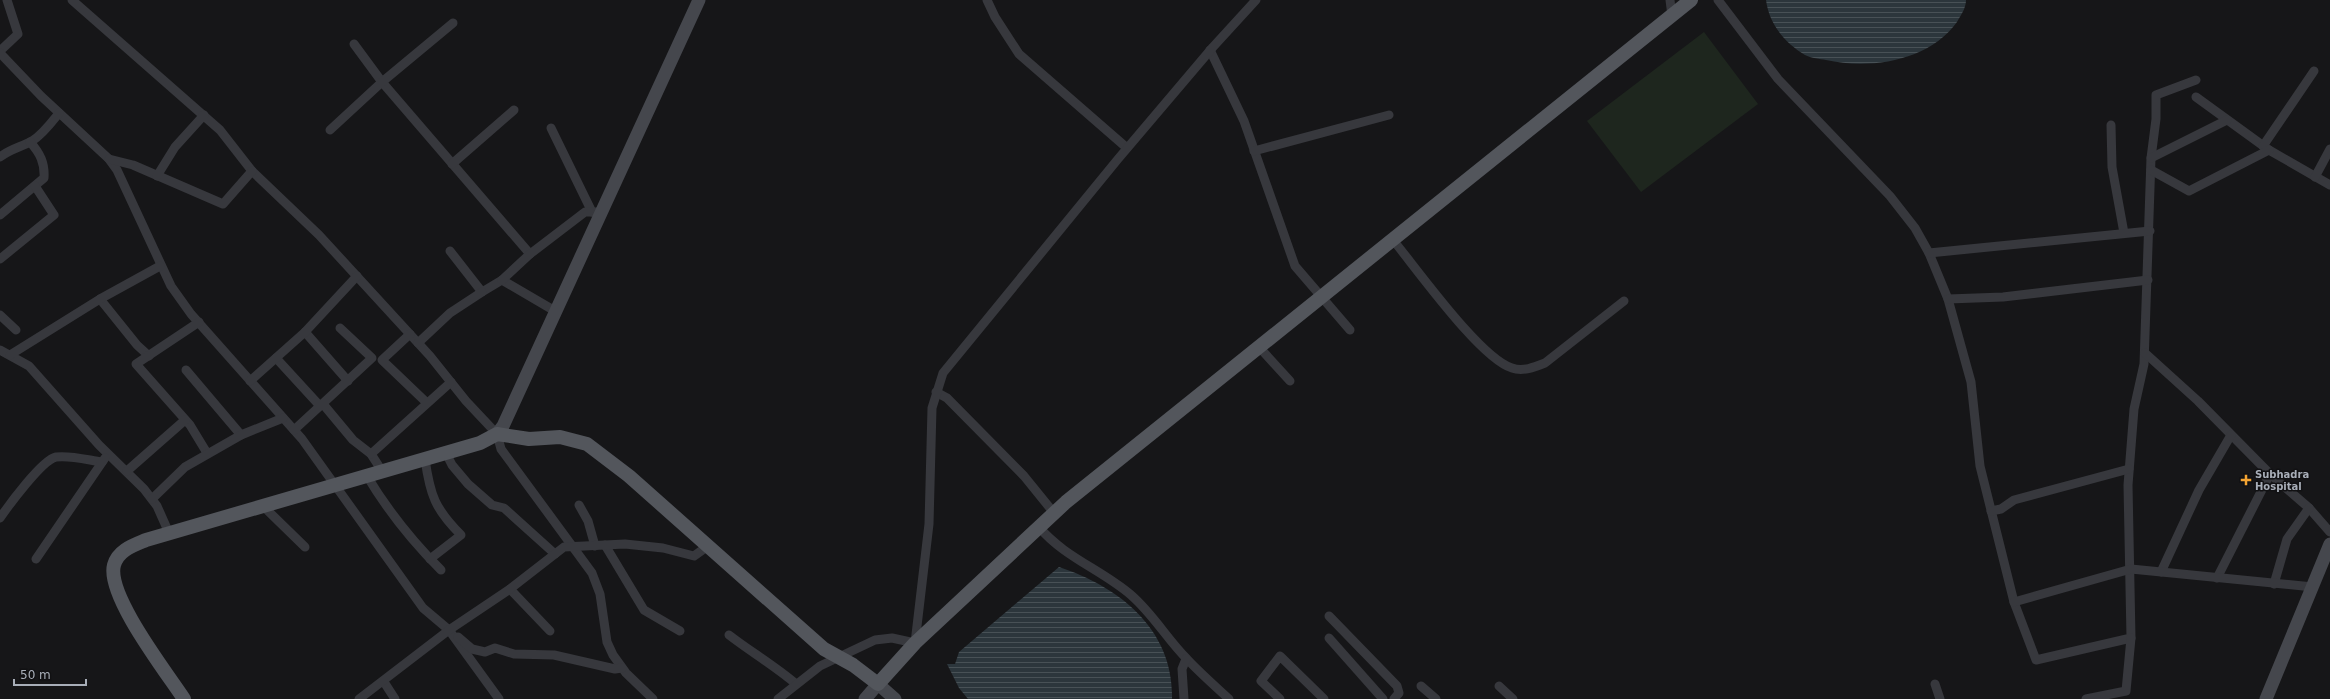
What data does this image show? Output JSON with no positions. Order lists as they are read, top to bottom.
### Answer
{
  "places": {
    "health": ["Subhadra Hospital"]
  },
  "scale_bar": "50 m"
}
